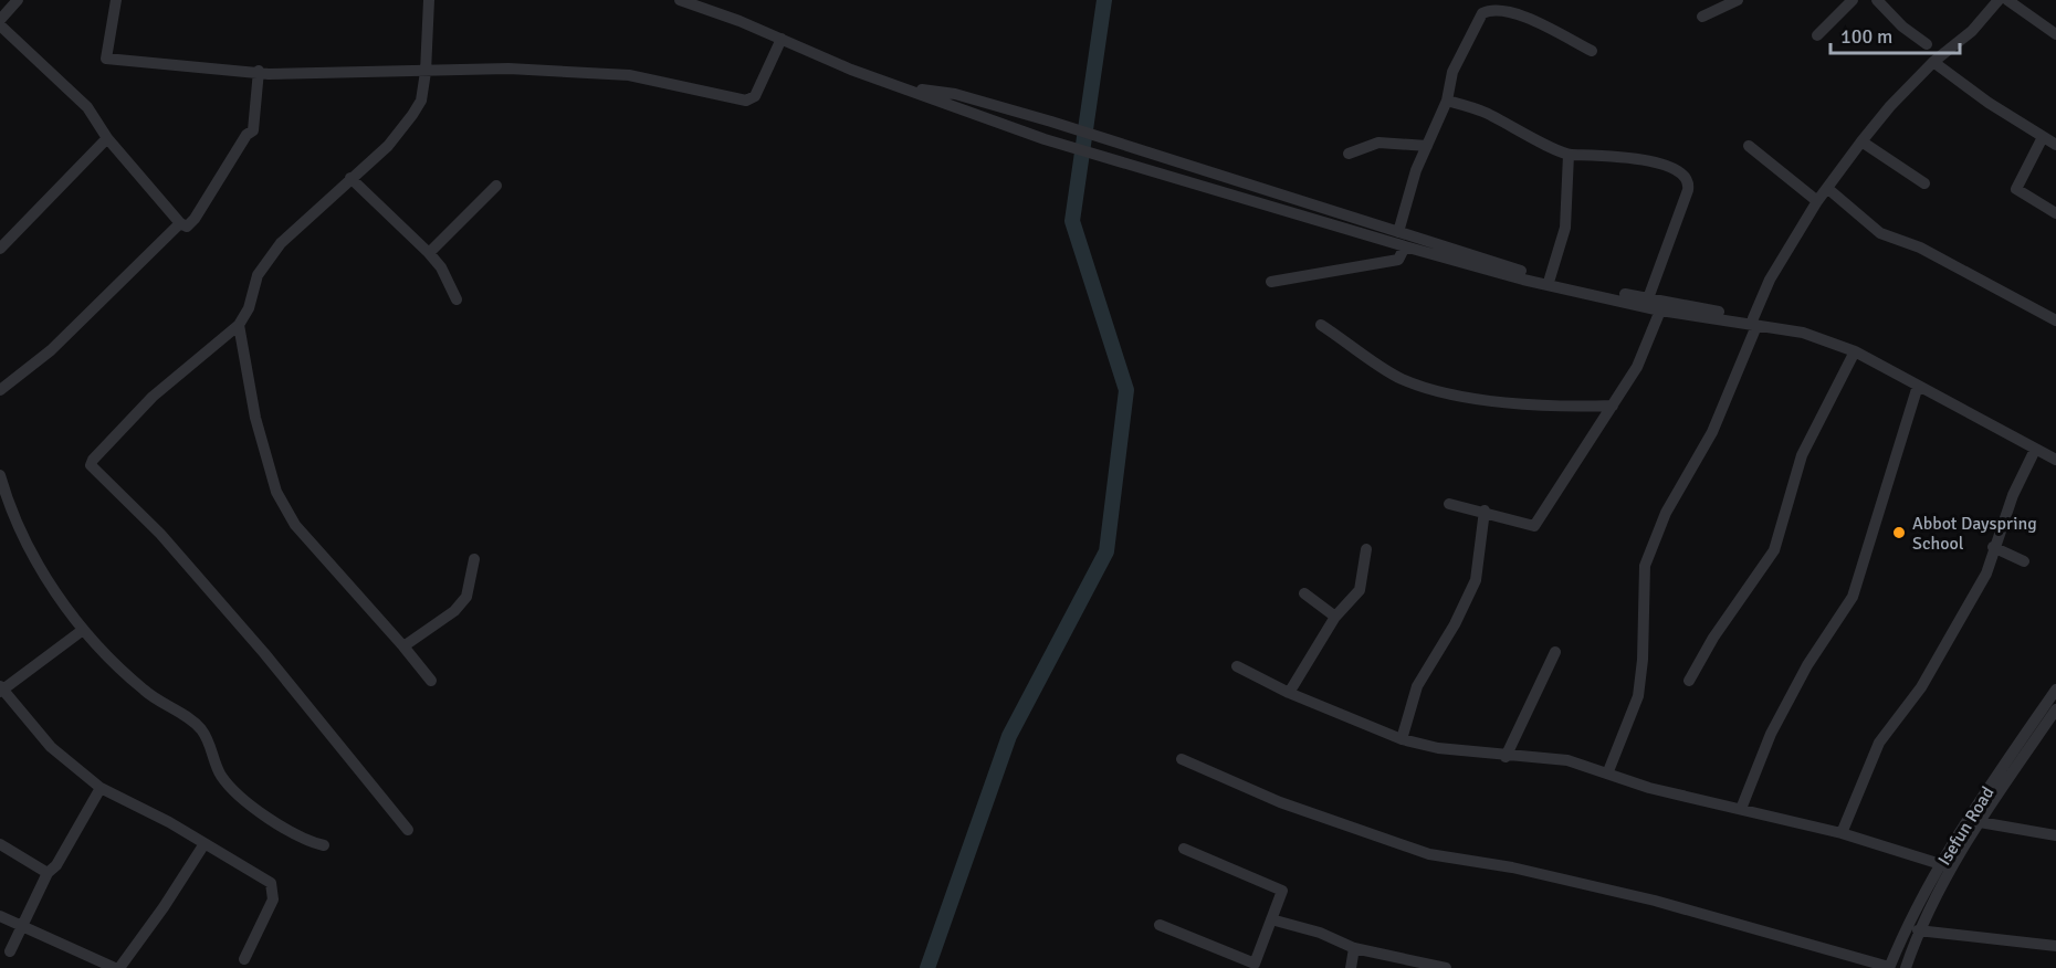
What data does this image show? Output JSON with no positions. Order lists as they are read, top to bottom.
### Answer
{
  "streets": {
    "street": ["Isefun Road"]
  },
  "places": ["Abbot Dayspring School"],
  "scale_bar": "100 m"
}
